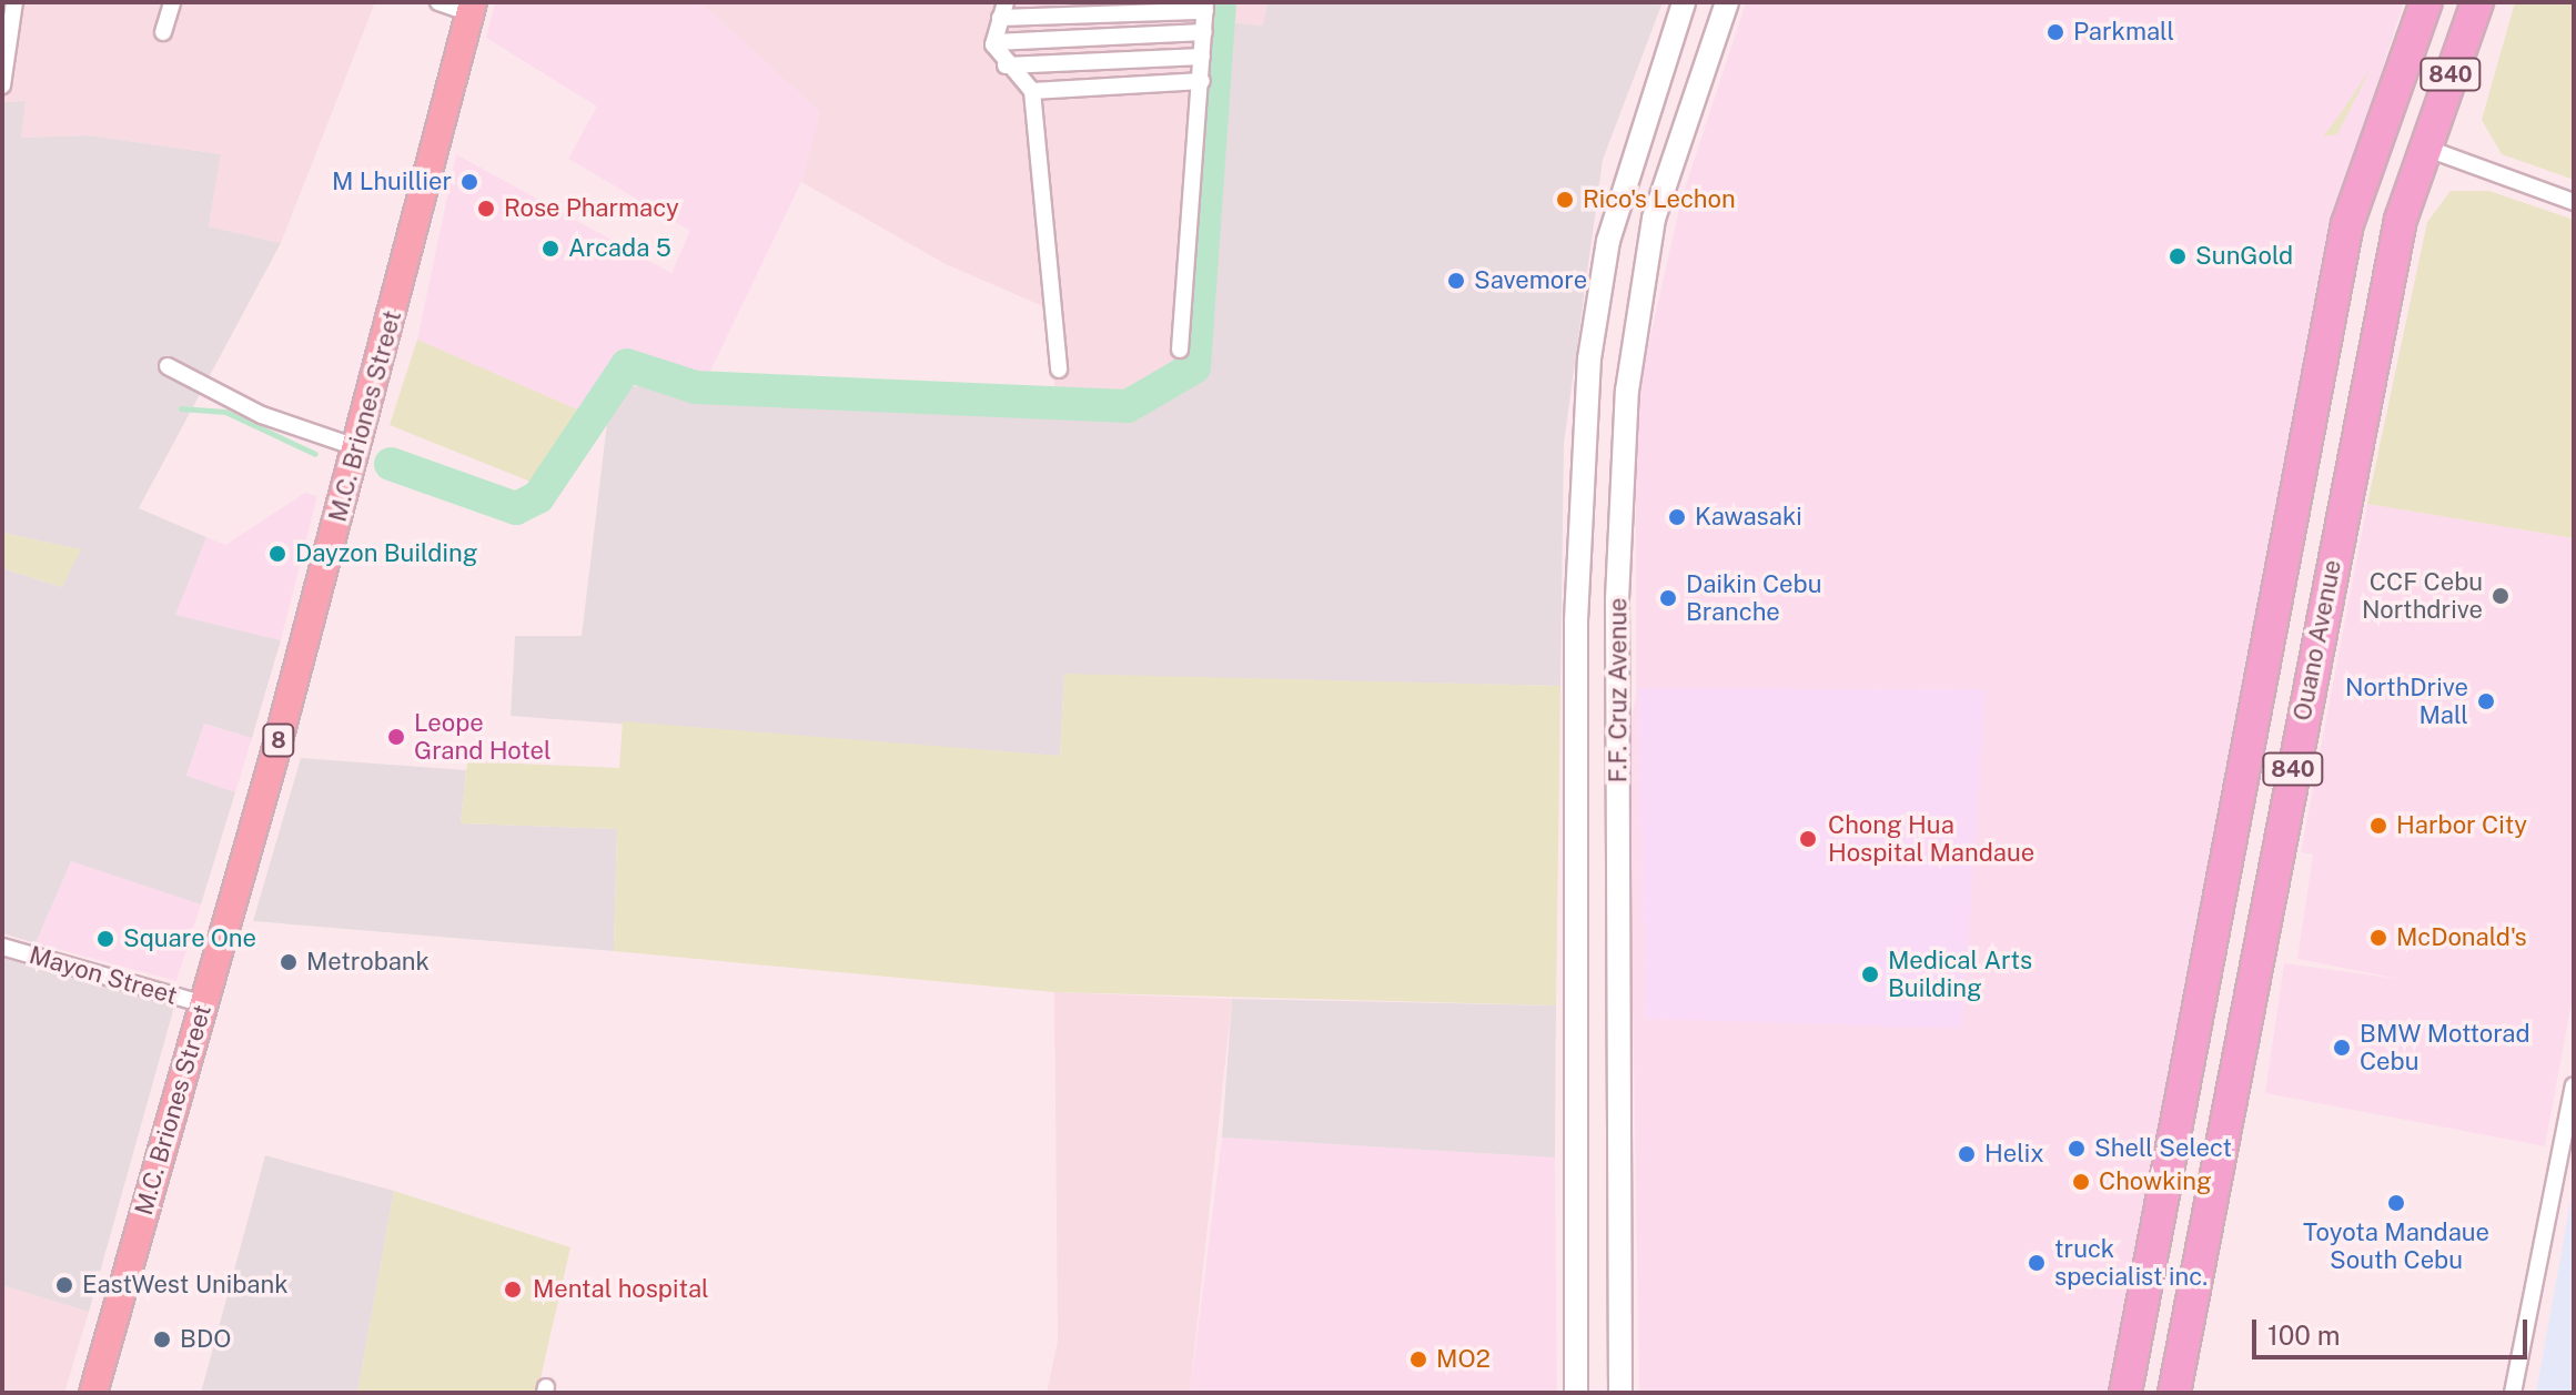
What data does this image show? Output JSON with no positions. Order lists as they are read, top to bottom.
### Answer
{
  "streets": {
    "highway": ["840", "Ouano Avenue"],
    "main road": ["M.C. Briones Street", "8"],
    "street": ["F.F. Cruz Avenue", "Mayon Street"]
  },
  "crossings": [
    ["M.C. Briones Street", "Mayon Street"]
  ],
  "places": [
    "Parkmall",
    "M Lhuillier",
    "Rico's Lechon",
    "Rose Pharmacy",
    "Arcada 5",
    "SunGold",
    "Savemore",
    "Kawasaki",
    "Dayzon Building",
    "CCF Cebu Northdrive",
    "Daikin Cebu Branche",
    "NorthDrive Mall",
    "Leope Grand Hotel",
    "Harbor City",
    "Chong Hua Hospital Mandaue",
    "McDonald's",
    "Square One",
    "Metrobank",
    "Medical Arts Building",
    "BMW Mottorad Cebu",
    "Shell Select",
    "Helix",
    "Chowking",
    "Toyota Mandaue South Cebu",
    "truck specialist inc.",
    "EastWest Unibank",
    "Mental hospital",
    "BDO",
    "MO2"
  ],
  "scale_bar": "100 m"
}
